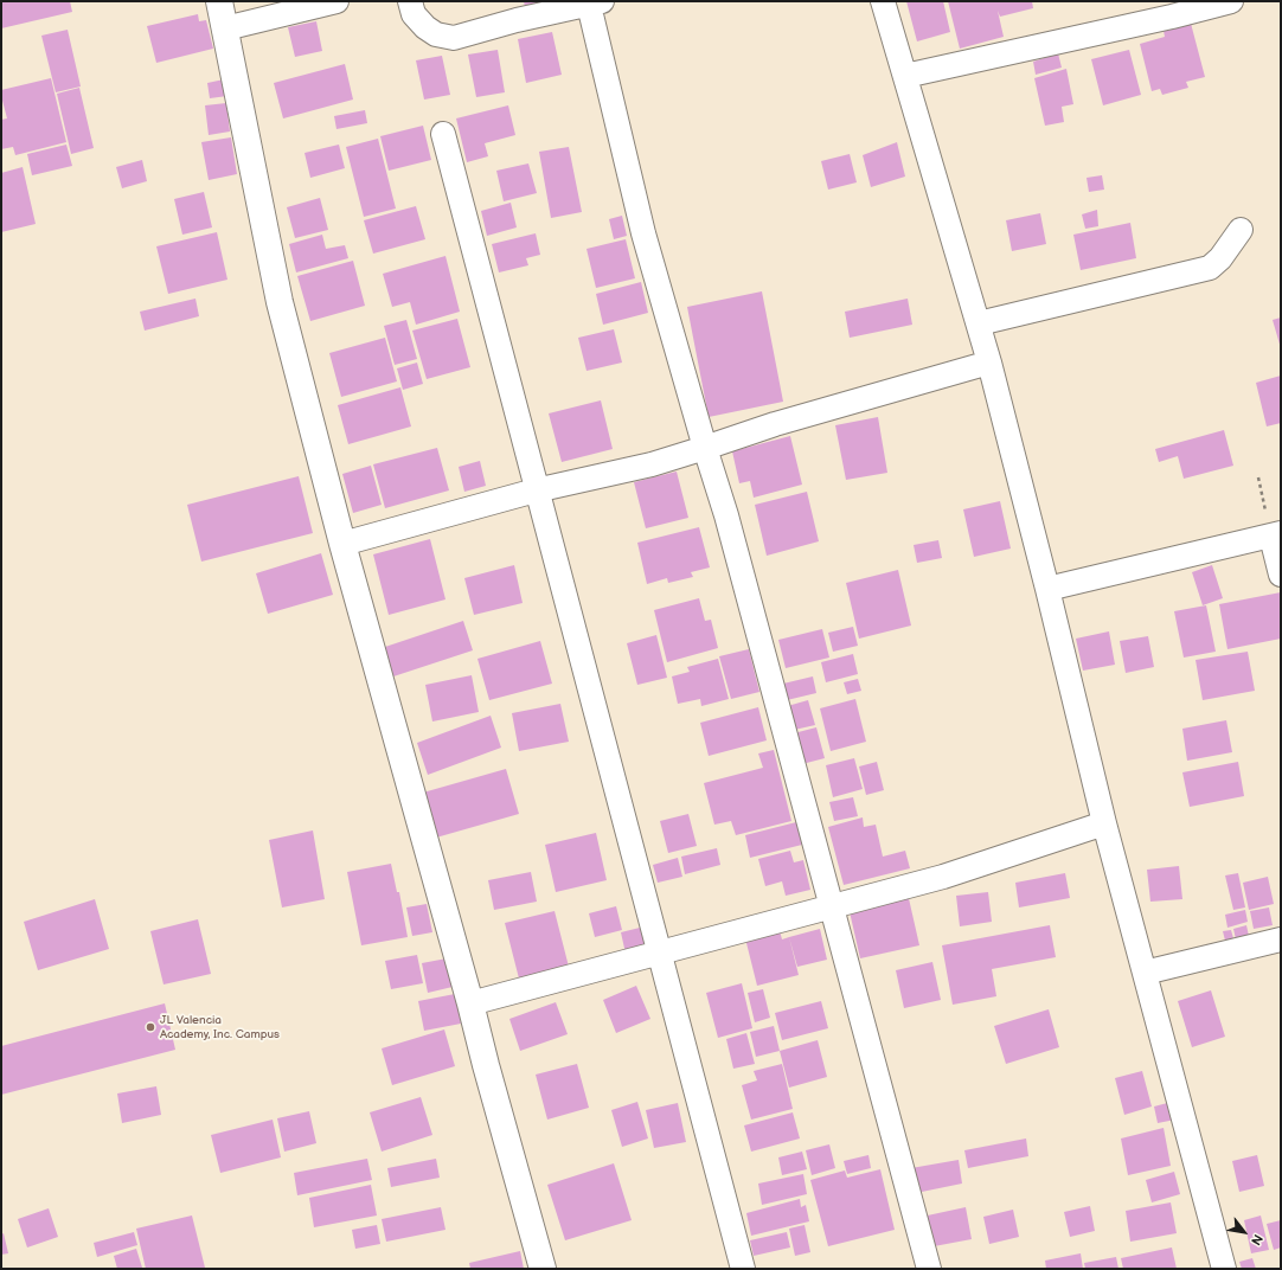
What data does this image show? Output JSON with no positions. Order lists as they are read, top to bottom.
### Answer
{
  "places": ["JL Valencia Academy, Inc. Campus"],
  "north": "bottom right"
}
